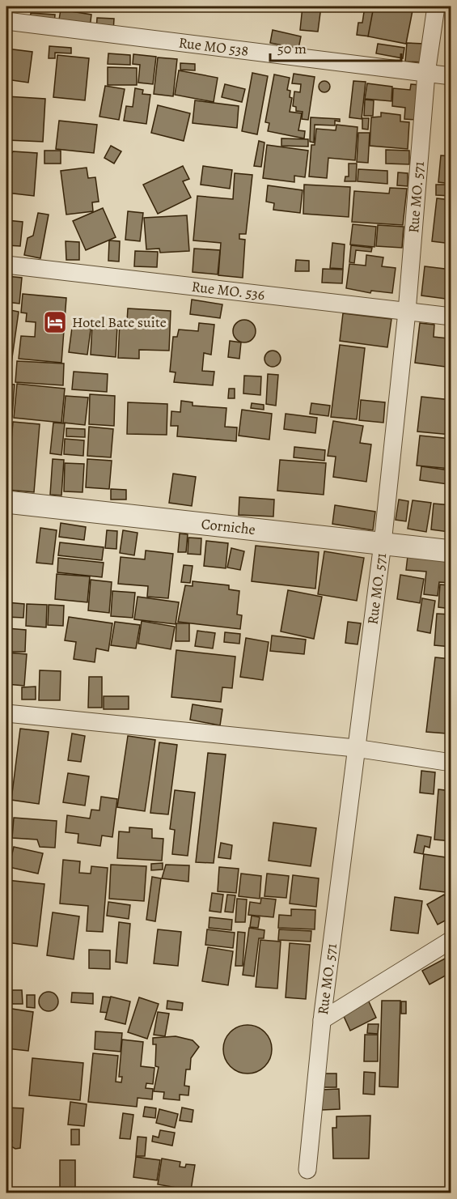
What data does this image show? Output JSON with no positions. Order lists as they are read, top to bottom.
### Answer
{
  "streets": {
    "street": [
      "Rue MO 538",
      "Rue MO. 571",
      "Rue MO. 536",
      "Corniche"
    ]
  },
  "crossings": [
    ["Rue MO 538", "Rue MO. 571"],
    ["Rue MO. 571", "Rue MO. 536"],
    ["Rue MO. 571", "Corniche"]
  ],
  "places": {
    "hotel": ["Hotel Bate suite"]
  },
  "scale_bar": "50 m"
}
